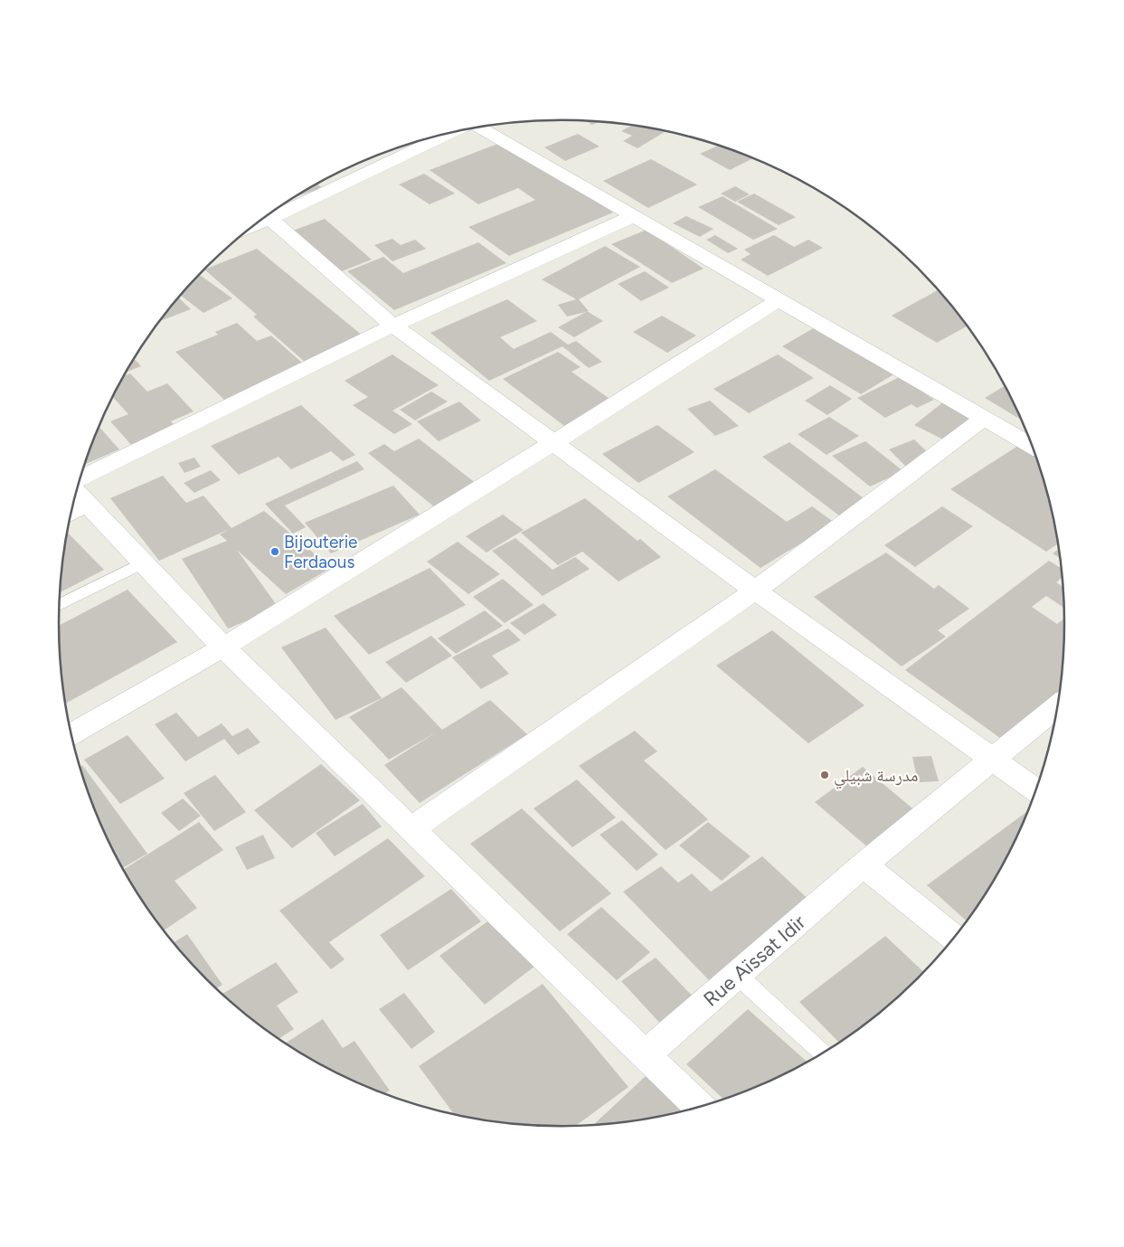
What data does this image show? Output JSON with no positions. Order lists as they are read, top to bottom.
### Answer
{
  "streets": {
    "street": ["Rue Aïssat Idir"]
  },
  "places": ["Bijouterie Ferdaous", "مدرسة شبيلي"]
}
